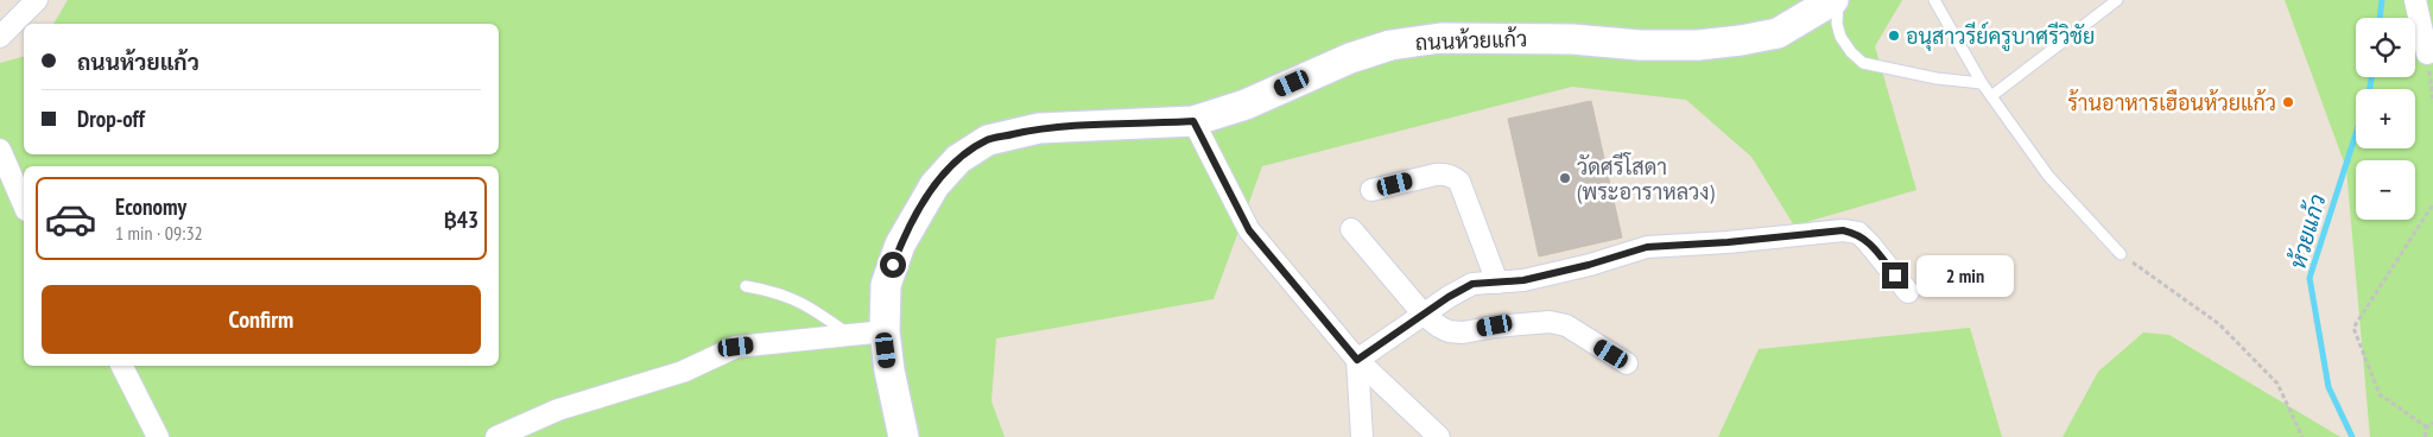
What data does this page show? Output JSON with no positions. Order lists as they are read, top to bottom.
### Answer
{
  "streets": {
    "main road": ["ถนนห้วยแก้ว"]
  },
  "water": ["ห้วยแก้ว"],
  "places": ["อนุสาวรีย์ครูบาศรีวิชัย", "ร้านอาหารเฮือนห้วยแก้ว", "วัดศรีโสดา (พระอาราหลวง)"],
  "page": {
    "map_buttons": ["+", "−"],
    "banner": ["ถนนห้วยแก้ว", "Drop-off"],
    "list": [
      {
        "name": "Economy",
        "note": "1 min · 09:32",
        "value": "฿43"
      }
    ],
    "bubble": "2 min",
    "buttons": "Confirm"
  }
}
